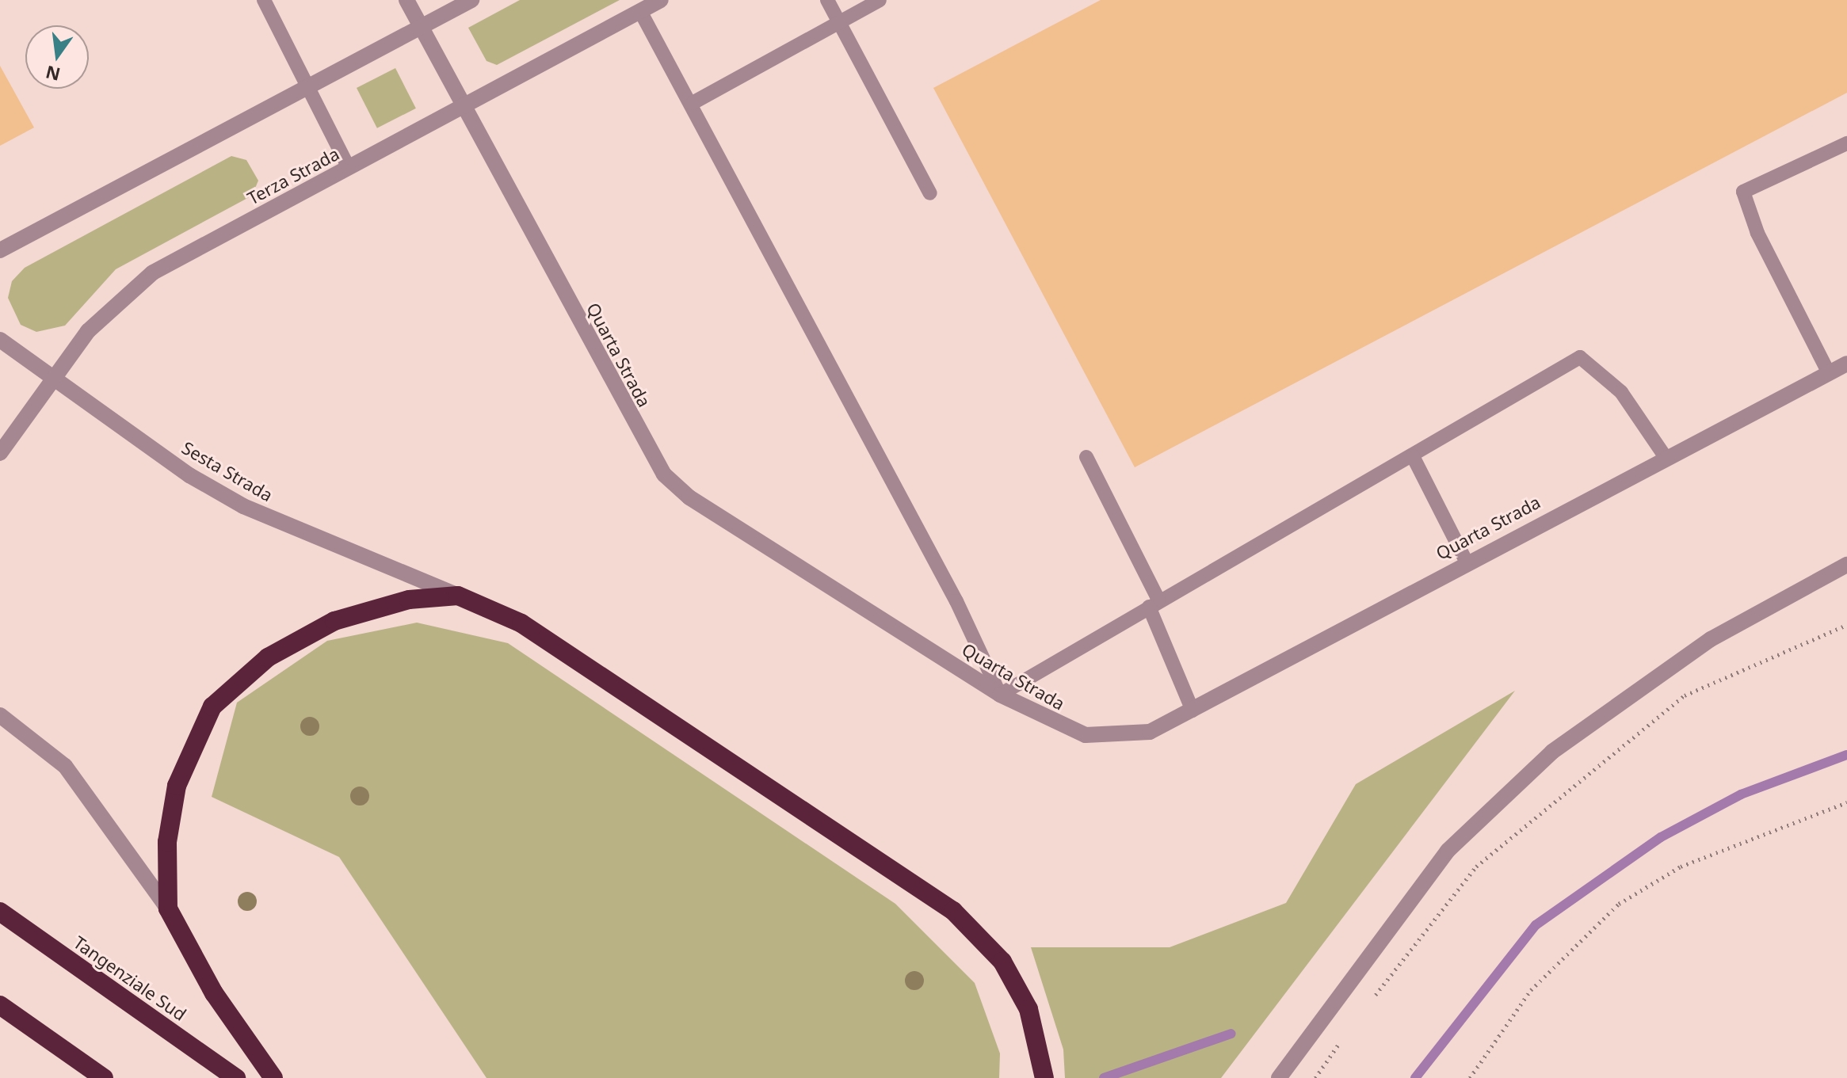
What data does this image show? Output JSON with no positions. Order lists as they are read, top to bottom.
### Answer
{
  "streets": {
    "highway": ["Tangenziale Sud"],
    "street": ["Terza Strada", "Quarta Strada", "Sesta Strada"]
  },
  "crossings": [
    ["Terza Strada", "Quarta Strada"],
    ["Terza Strada", "Sesta Strada"]
  ],
  "north": "bottom"
}
